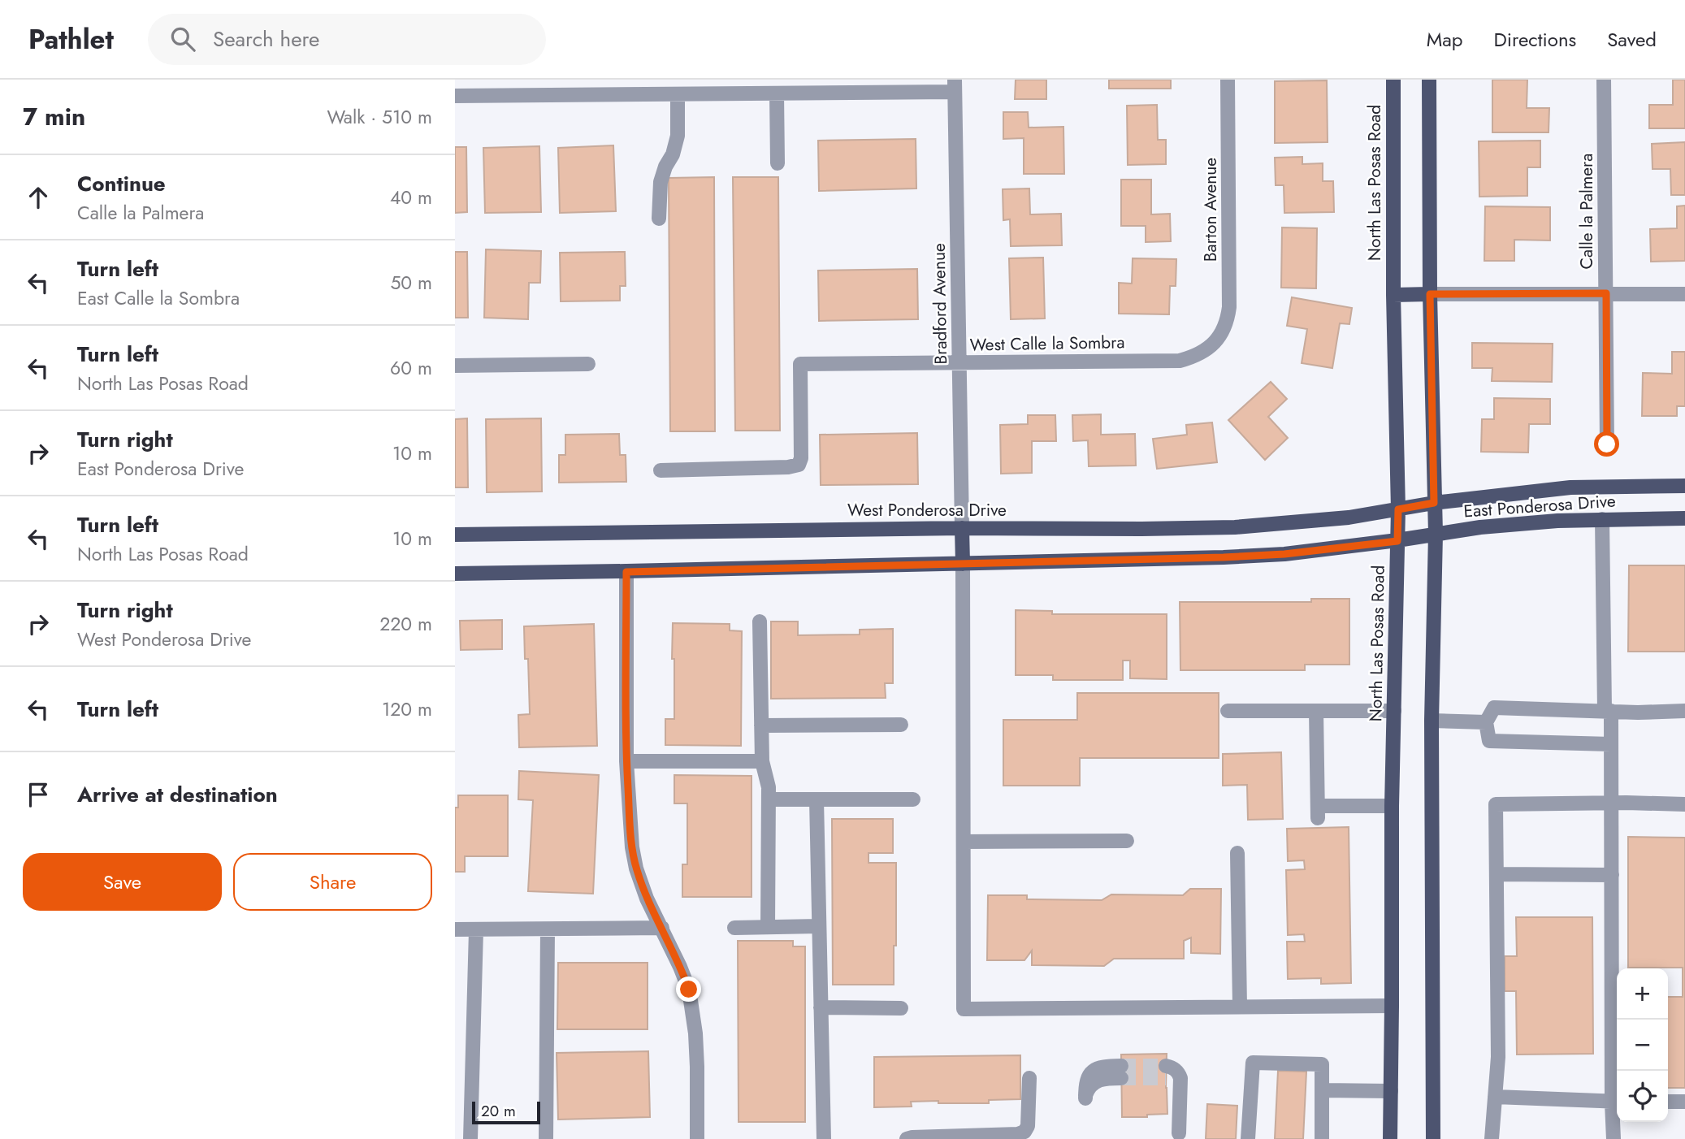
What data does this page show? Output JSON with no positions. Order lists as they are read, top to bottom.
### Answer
{
  "streets": {
    "main road": ["North Las Posas Road", "East Ponderosa Drive", "West Ponderosa Drive"],
    "street": [
      "Barton Avenue",
      "Calle la Palmera",
      "Bradford Avenue",
      "West Calle la Sombra"
    ]
  },
  "crossings": [
    ["North Las Posas Road", "East Ponderosa Drive"],
    ["North Las Posas Road", "West Ponderosa Drive"],
    ["Barton Avenue", "West Calle la Sombra"],
    ["Bradford Avenue", "West Calle la Sombra"],
    ["Bradford Avenue", "West Ponderosa Drive"],
    ["East Ponderosa Drive", "West Ponderosa Drive"]
  ],
  "scale_bar": "20 m",
  "page": {
    "header": "Pathlet",
    "search": "Search here",
    "nav": ["Map", "Directions", "Saved"],
    "heading": ["7 min", "Walk · 510 m"],
    "list": [
      ["Continue", "Calle la Palmera", "40 m"],
      ["Turn left", "East Calle la Sombra", "50 m"],
      ["Turn left", "North Las Posas Road", "60 m"],
      ["Turn right", "East Ponderosa Drive", "10 m"],
      ["Turn left", "North Las Posas Road", "10 m"],
      ["Turn right", "West Ponderosa Drive", "220 m"],
      ["Turn left", "120 m"],
      "Arrive at destination"
    ],
    "buttons": ["Save", "Share"],
    "map_buttons": ["+", "−"],
    "scale": "20 m"
  }
}
